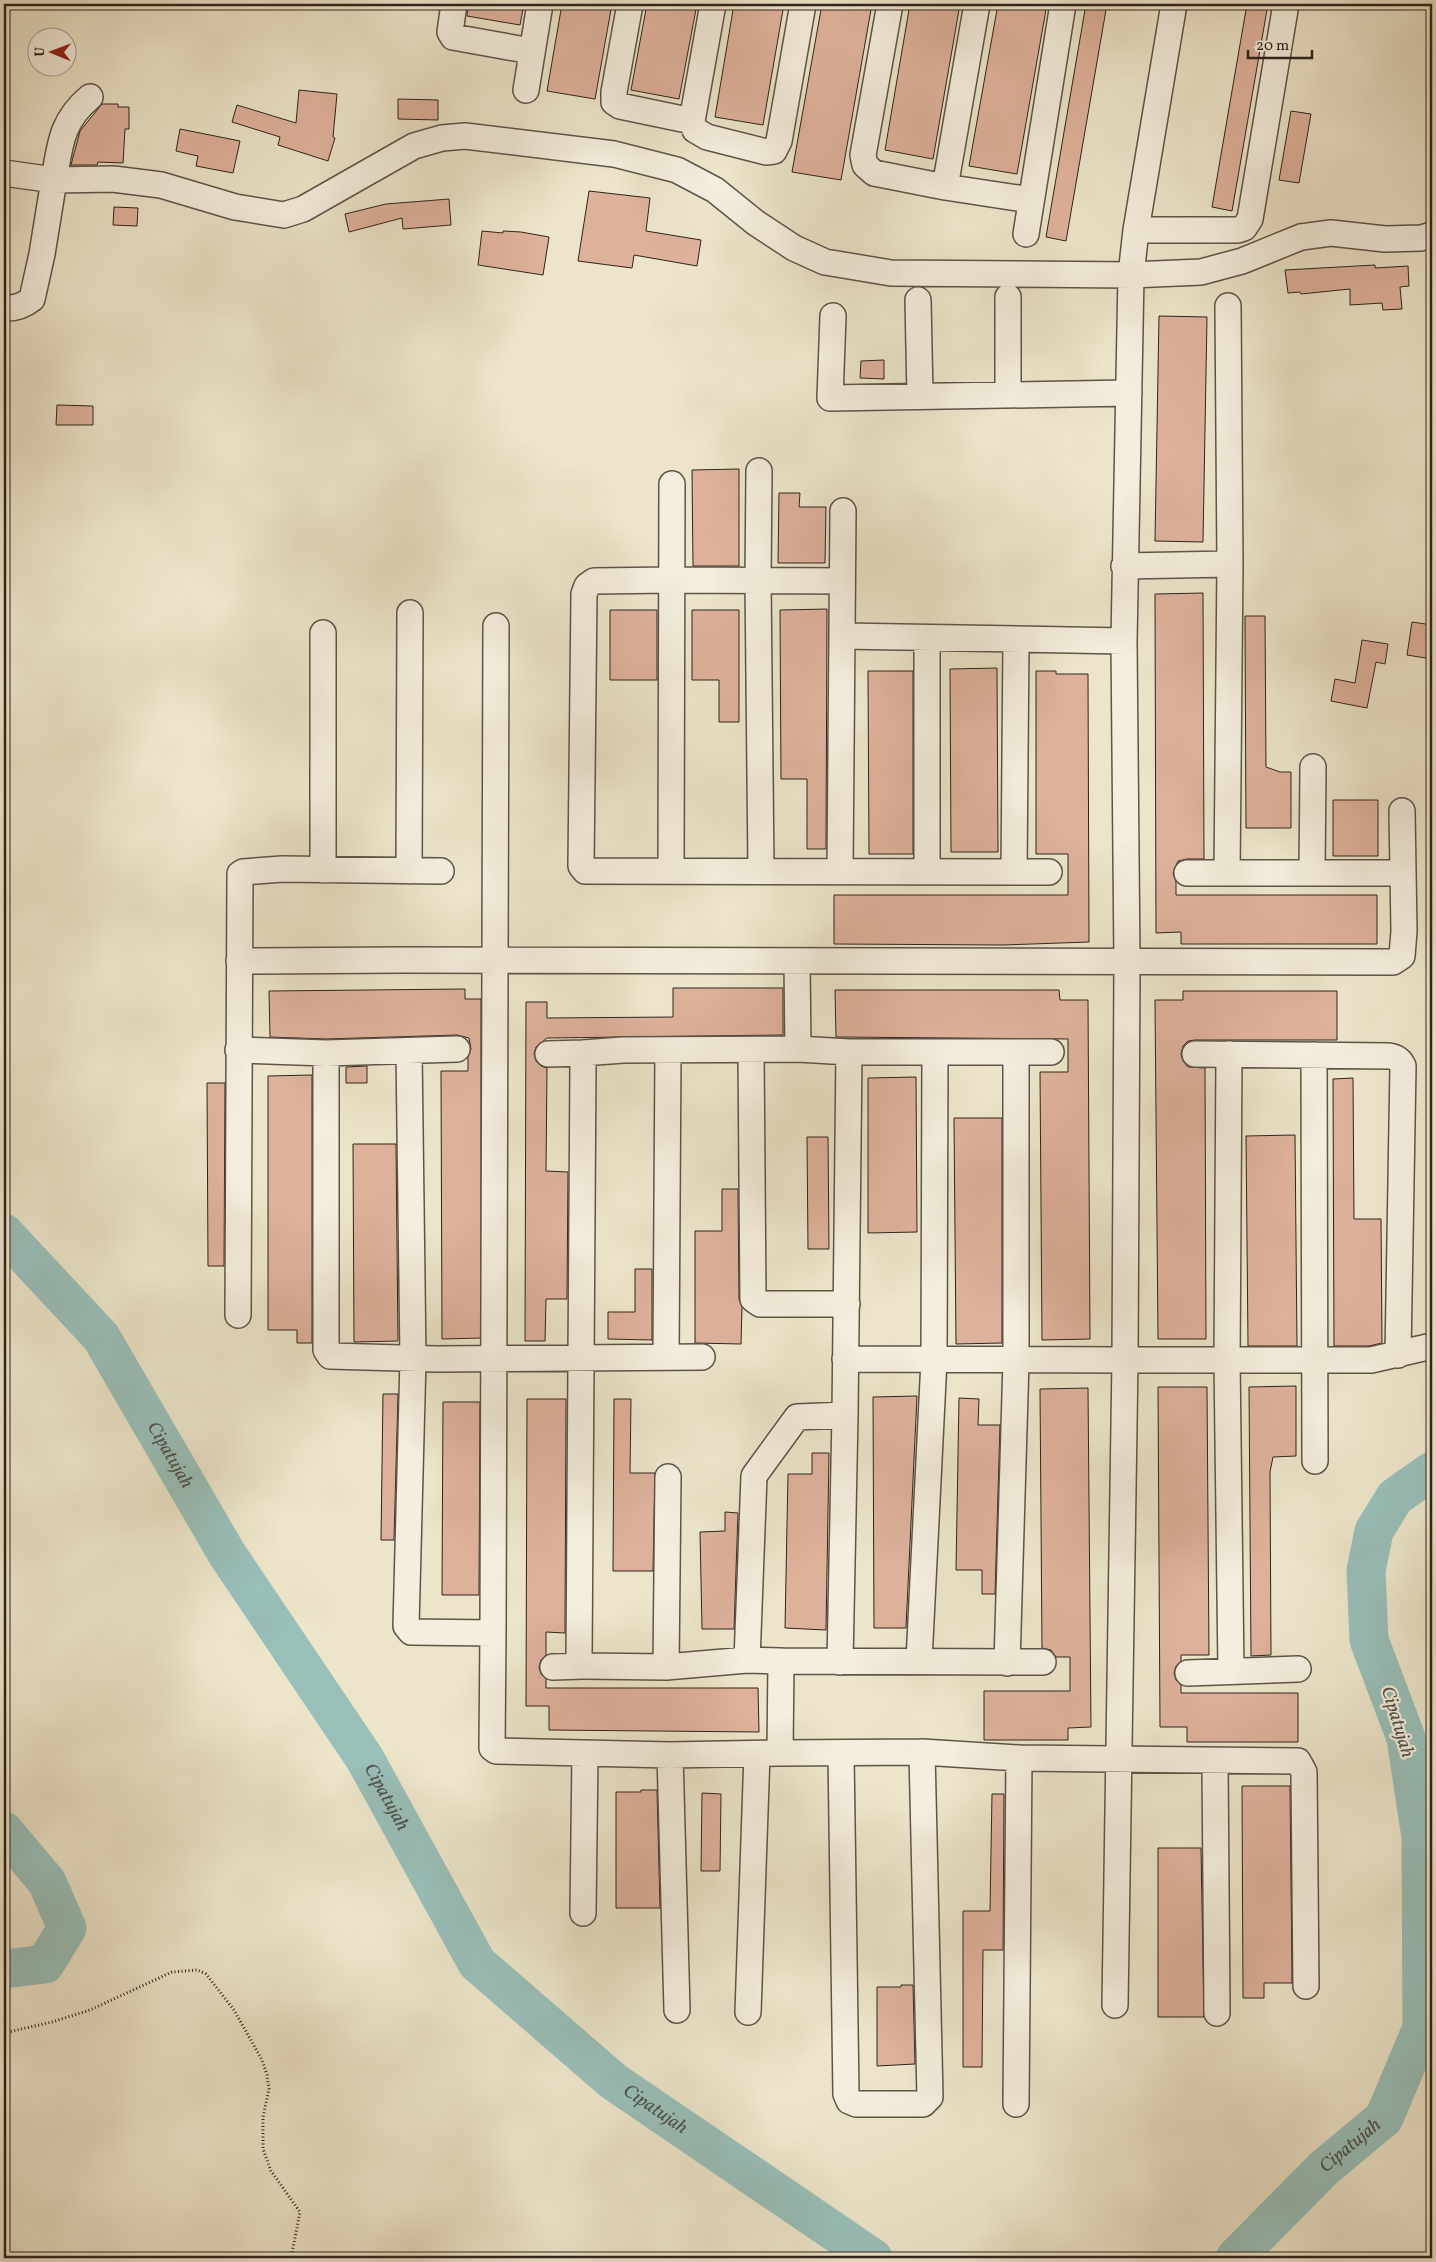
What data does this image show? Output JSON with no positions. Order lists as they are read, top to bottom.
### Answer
{
  "water": ["Cipatujah"],
  "scale_bar": "20 m",
  "north": "left"
}
